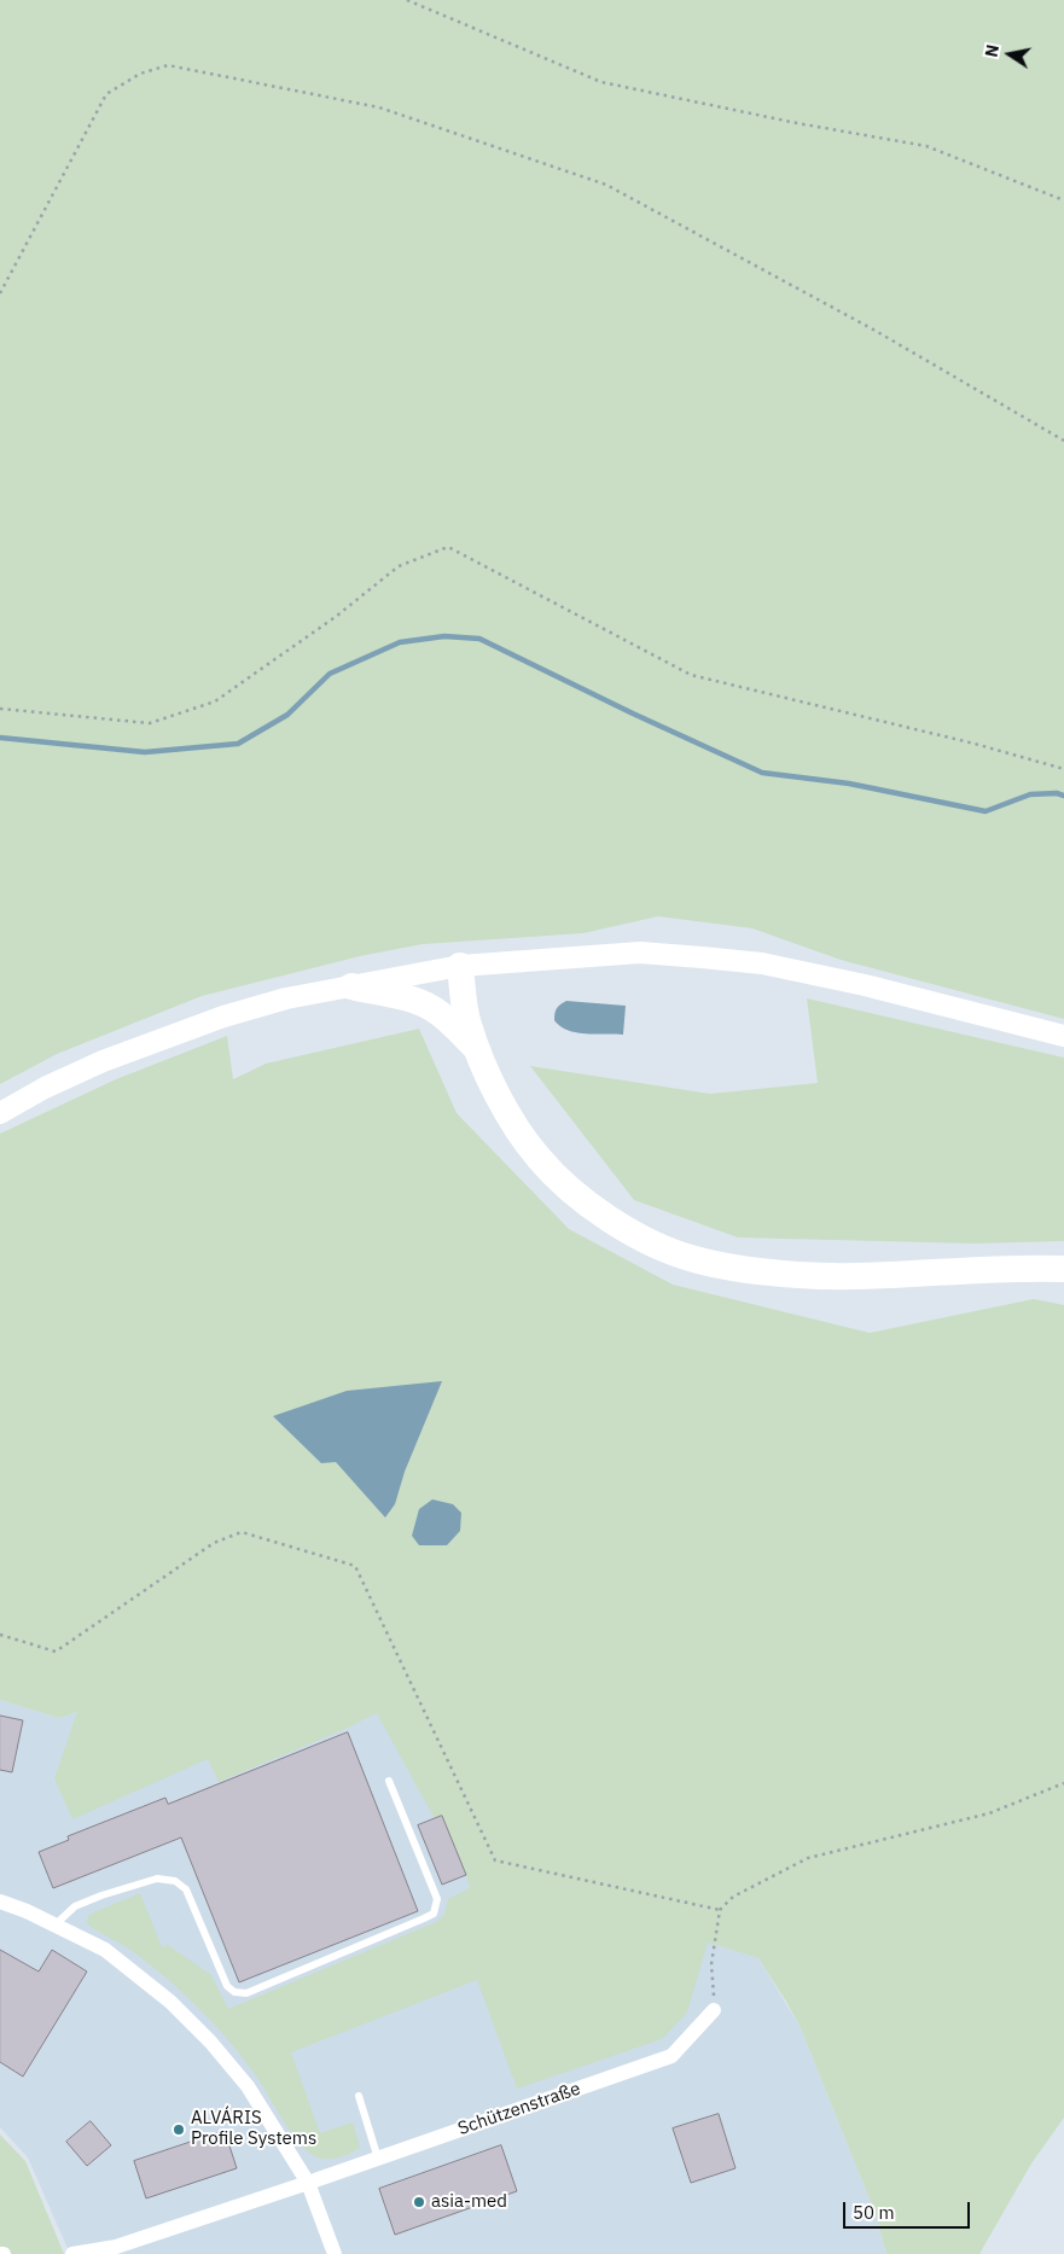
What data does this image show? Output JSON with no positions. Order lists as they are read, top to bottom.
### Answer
{
  "streets": {
    "street": ["Schützenstraße"]
  },
  "places": ["ALVÁRIS Profile Systems", "asia-med"],
  "scale_bar": "50 m",
  "north": "left"
}
